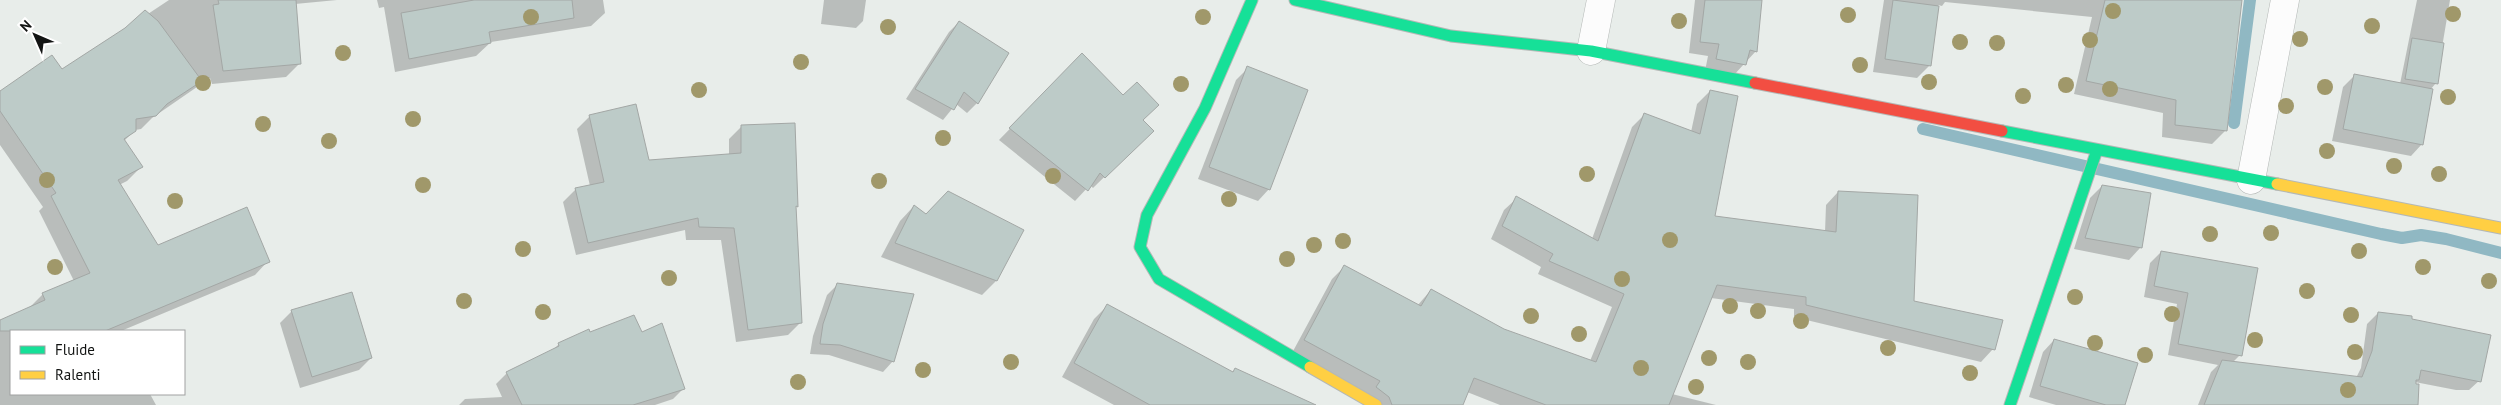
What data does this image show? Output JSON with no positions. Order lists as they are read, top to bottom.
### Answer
{
  "legend": ["Fluide", "Ralenti"],
  "north": "top left"
}
